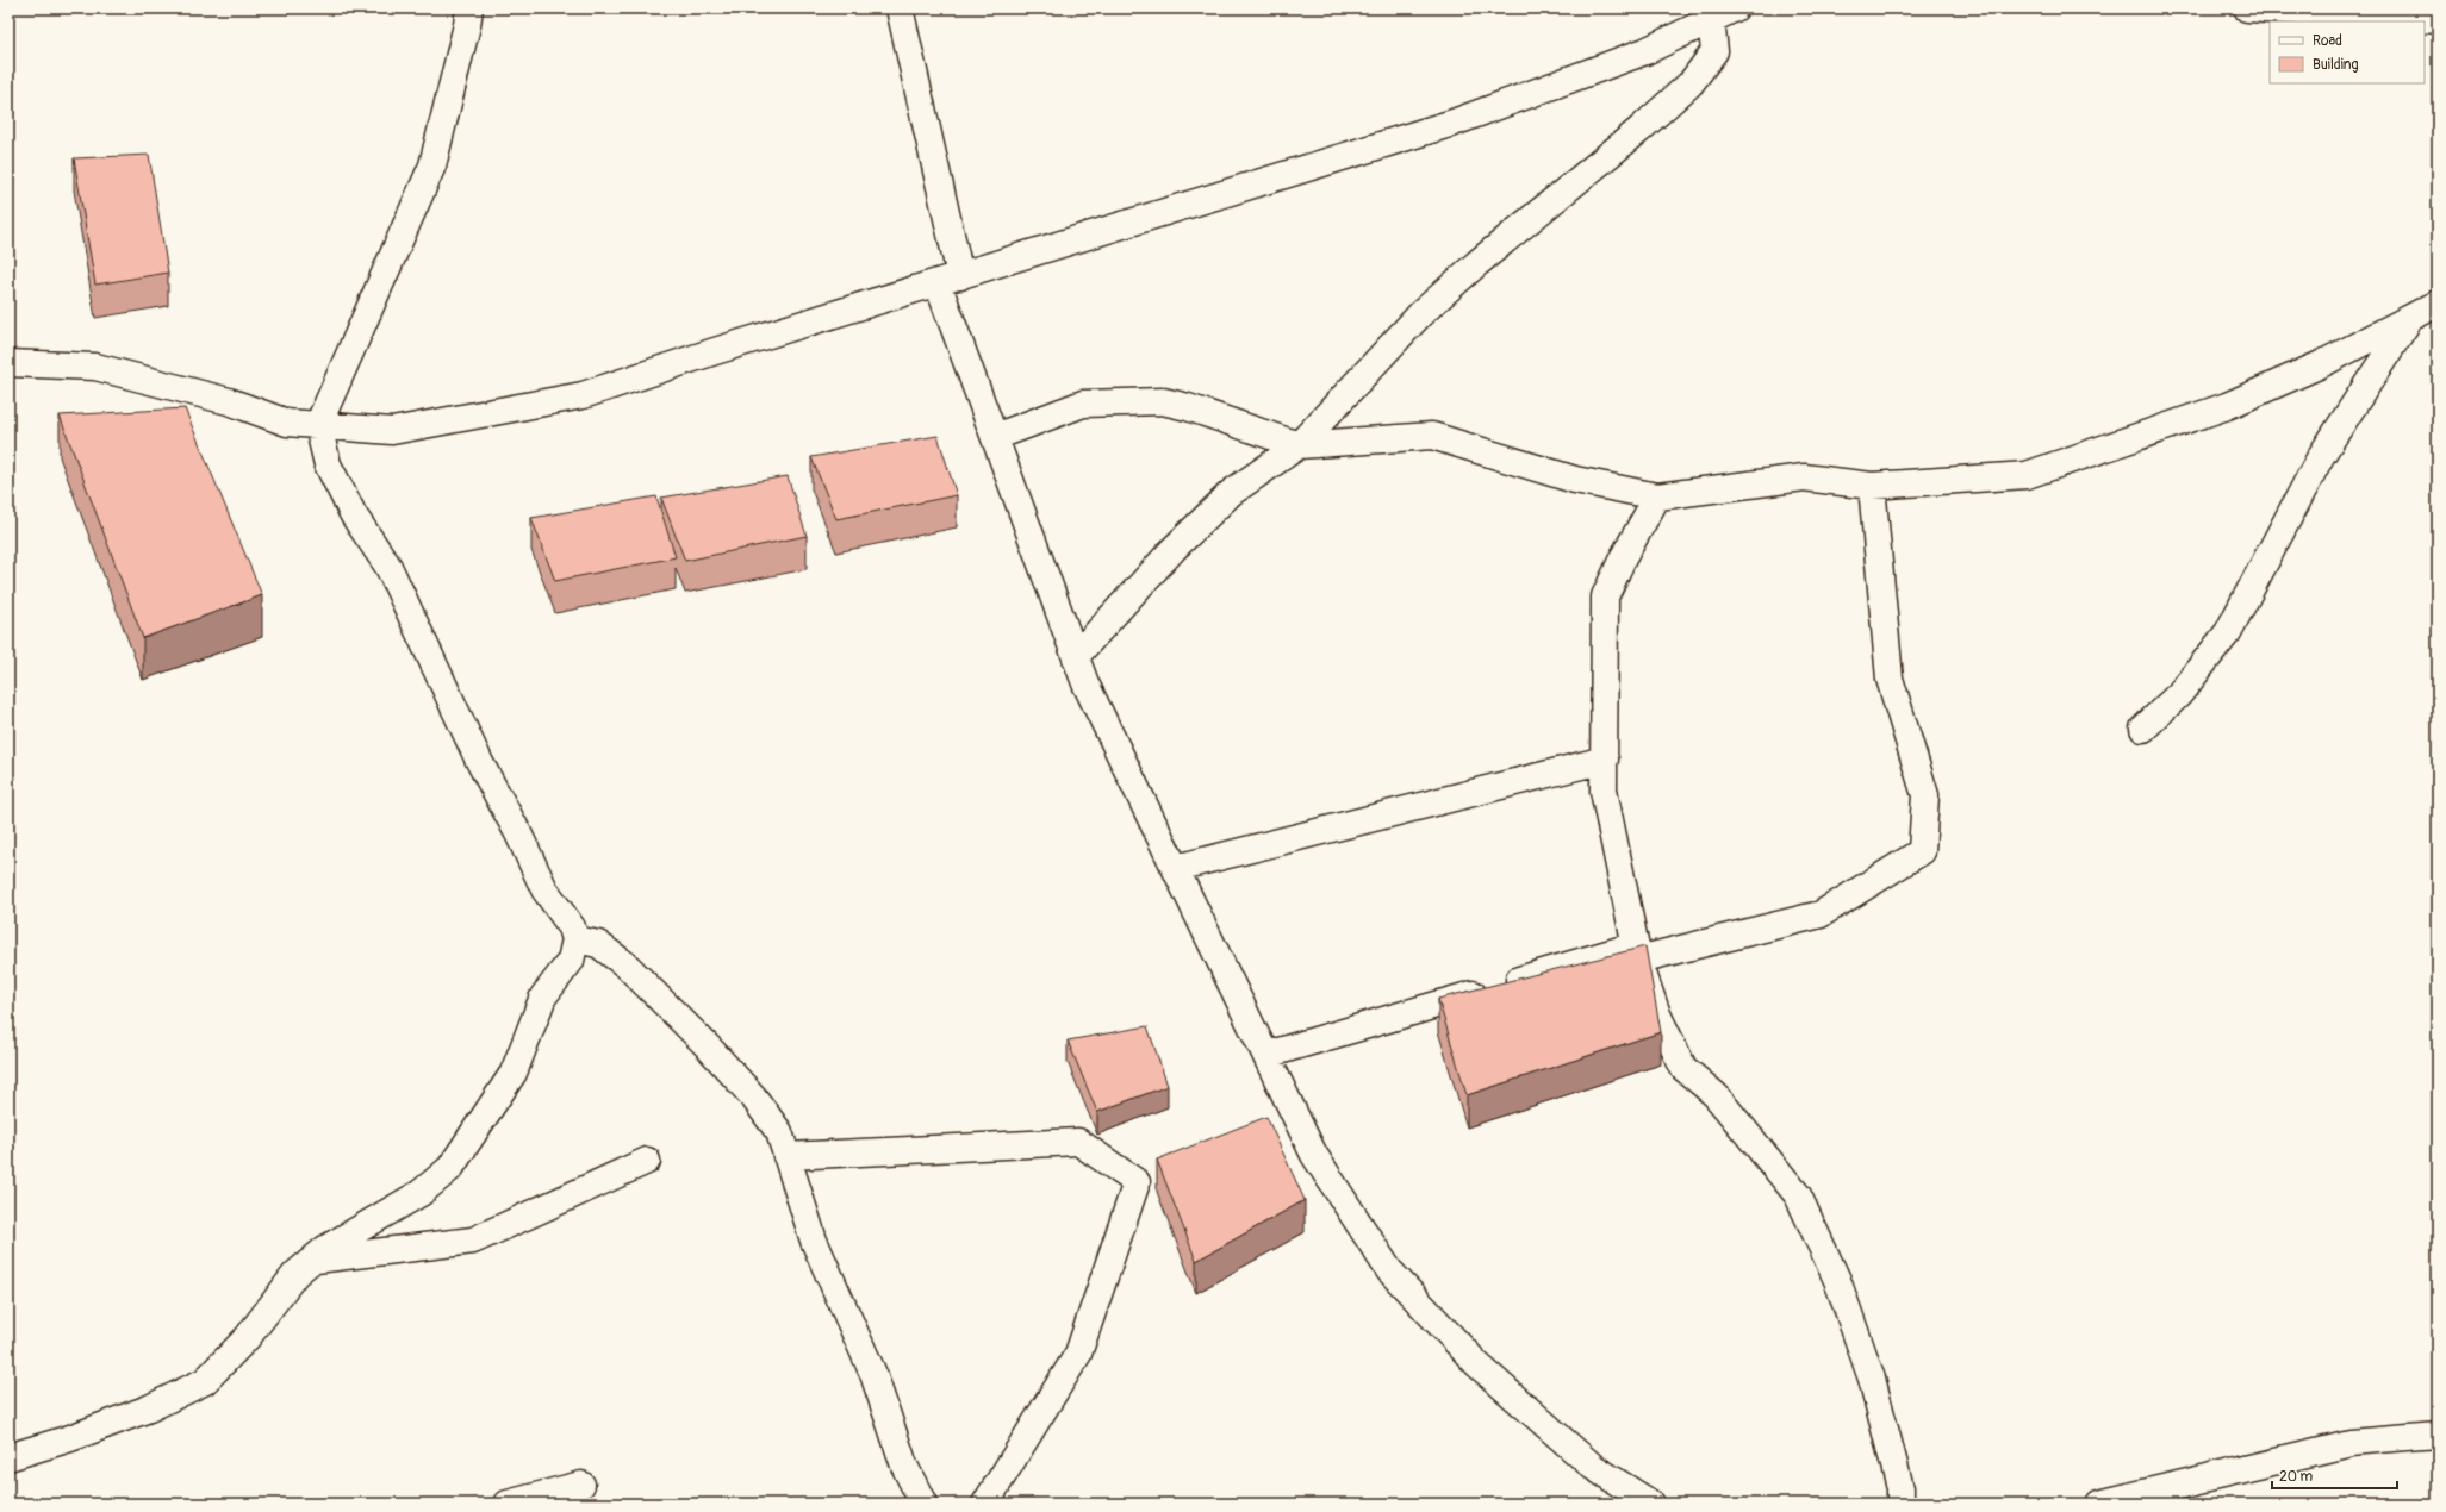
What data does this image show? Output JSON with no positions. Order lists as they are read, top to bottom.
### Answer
{
  "legend": ["Road", "Building"],
  "scale_bar": "20 m"
}
